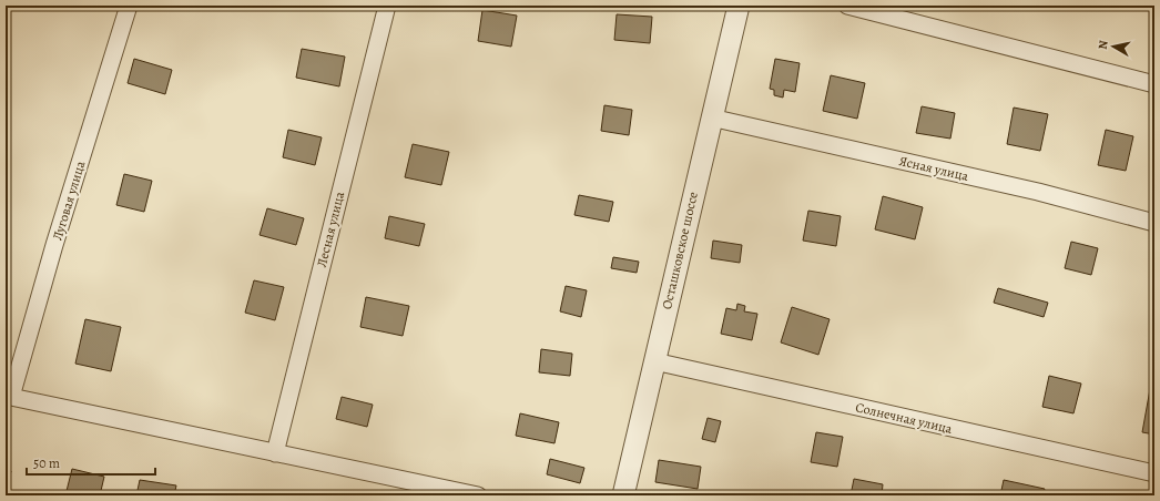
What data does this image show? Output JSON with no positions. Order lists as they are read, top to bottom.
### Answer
{
  "streets": {
    "street": [
      "Ясная улица",
      "Луговая улица",
      "Лесная улица",
      "Осташковское шоссе",
      "Солнечная улица"
    ]
  },
  "crossings": [
    ["Ясная улица", "Осташковское шоссе"],
    ["Осташковское шоссе", "Солнечная улица"]
  ],
  "scale_bar": "50 m",
  "north": "left"
}
